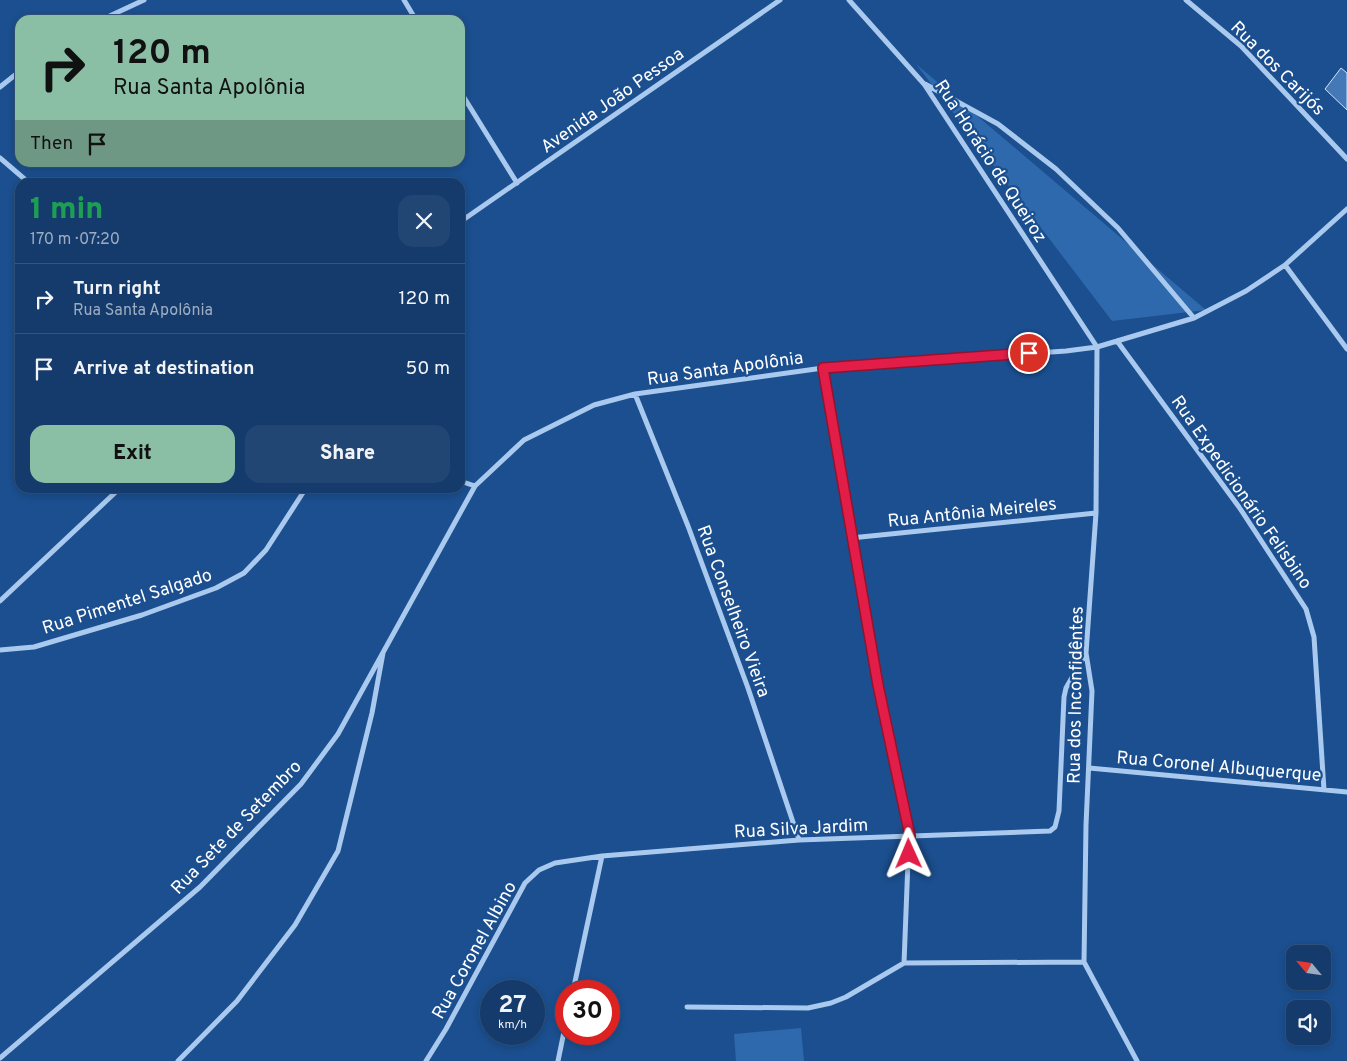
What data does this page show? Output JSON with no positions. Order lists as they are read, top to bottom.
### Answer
{
  "streets": {
    "street": [
      "Rua dos Carijós",
      "Avenida João Pessoa",
      "Rua Horácio de Queiroz",
      "Rua Santa Apolônia",
      "Rua Expedicionário Felisbino",
      "Rua Antônia Meireles",
      "Rua Pimentel Salgado",
      "Rua Conselheiro Vieira",
      "Rua dos Inconfidêntes",
      "Rua Coronel Albuquerque",
      "Rua Sete de Setembro",
      "Rua Silva Jardim",
      "Rua Coronel Albino"
    ]
  },
  "crossings": [
    ["Rua Horácio de Queiroz", "Rua Santa Apolônia"],
    ["Rua Horácio de Queiroz", "Rua dos Inconfidêntes"],
    ["Rua Santa Apolônia", "Rua Expedicionário Felisbino"],
    ["Rua Santa Apolônia", "Rua Conselheiro Vieira"],
    ["Rua Santa Apolônia", "Rua dos Inconfidêntes"],
    ["Rua Santa Apolônia", "Rua Sete de Setembro"],
    ["Rua Expedicionário Felisbino", "Rua Coronel Albuquerque"],
    ["Rua Antônia Meireles", "Rua dos Inconfidêntes"],
    ["Rua Conselheiro Vieira", "Rua Silva Jardim"],
    ["Rua dos Inconfidêntes", "Rua Coronel Albuquerque"],
    ["Rua dos Inconfidêntes", "Rua Silva Jardim"],
    ["Rua Silva Jardim", "Rua Coronel Albino"]
  ],
  "north": "top left",
  "page": {
    "turn": ["120 m", "Rua Santa Apolônia"],
    "then": "Then",
    "heading": ["1 min", "170 m · 07:20"],
    "list": [
      {
        "name": "Turn right",
        "note": "Rua Santa Apolônia",
        "value": "120 m"
      },
      {
        "name": "Arrive at destination",
        "value": "50 m"
      }
    ],
    "buttons": ["Exit", "Share"],
    "speed": "27 km/h",
    "limit": "30"
  }
}
